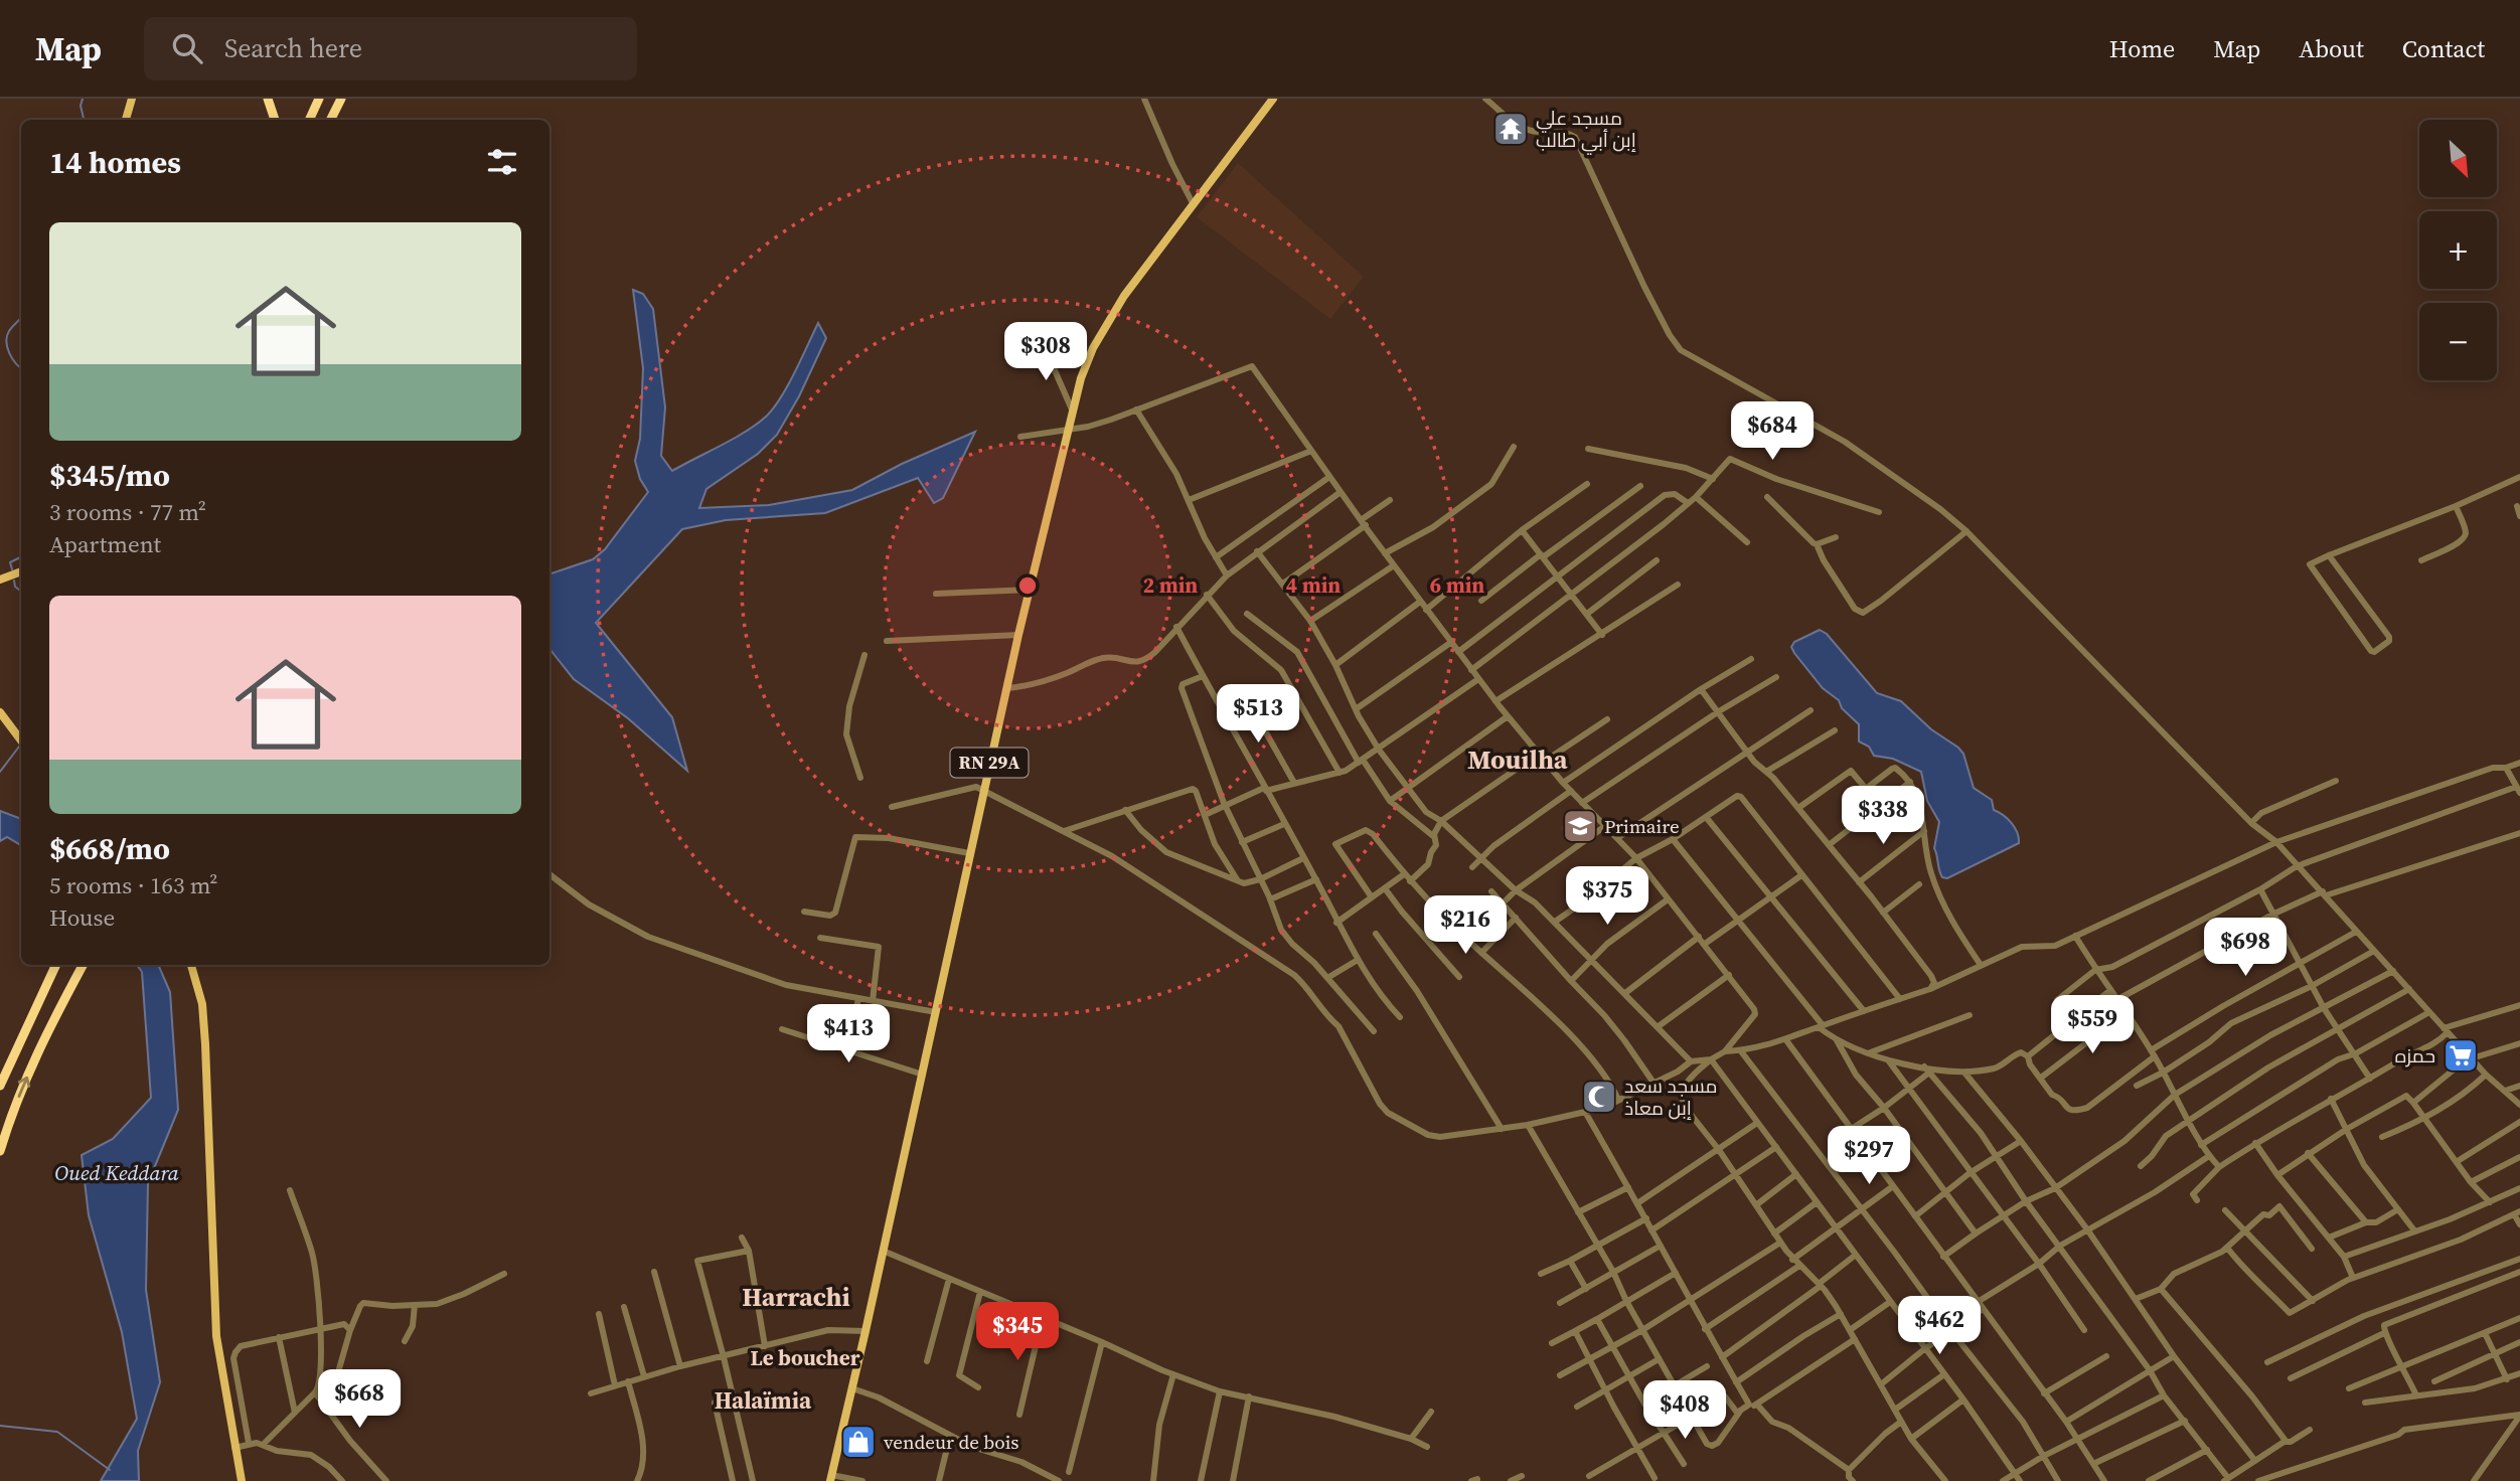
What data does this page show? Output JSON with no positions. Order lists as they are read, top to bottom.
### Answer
{
  "streets": {
    "main road": ["RN 29A"]
  },
  "districts": [
    "Mouilha",
    "Harrachi",
    "Le boucher",
    "Halaïmia"
  ],
  "water": ["Oued Keddara"],
  "places": {
    "temple": ["مسجد علي إبن أبي طالب"],
    "school or university": ["Primaire"],
    "supermarket": ["حمزه"],
    "mosque": ["مسجد سعد إبن معاذ"],
    "shop": ["vendeur de bois"]
  },
  "north": "bottom right",
  "page": {
    "header": "Map",
    "search": "Search here",
    "nav": [
      "Home",
      "Map",
      "About",
      "Contact"
    ],
    "map_buttons": ["+", "−"],
    "heading": "14 homes",
    "list": [
      {
        "name": "$345/mo",
        "note": "3 rooms · 77 m² · Apartment"
      },
      {
        "name": "$668/mo",
        "note": "5 rooms · 163 m² · House"
      }
    ],
    "price": [
      "$308",
      "$684",
      "$513",
      "$338",
      "$375",
      "$216",
      "$698",
      "$559",
      "$413",
      "$297",
      "$462",
      "$345",
      "$668",
      "$408"
    ]
  },
  "rings": ["2 min", "4 min", "6 min"]
}
